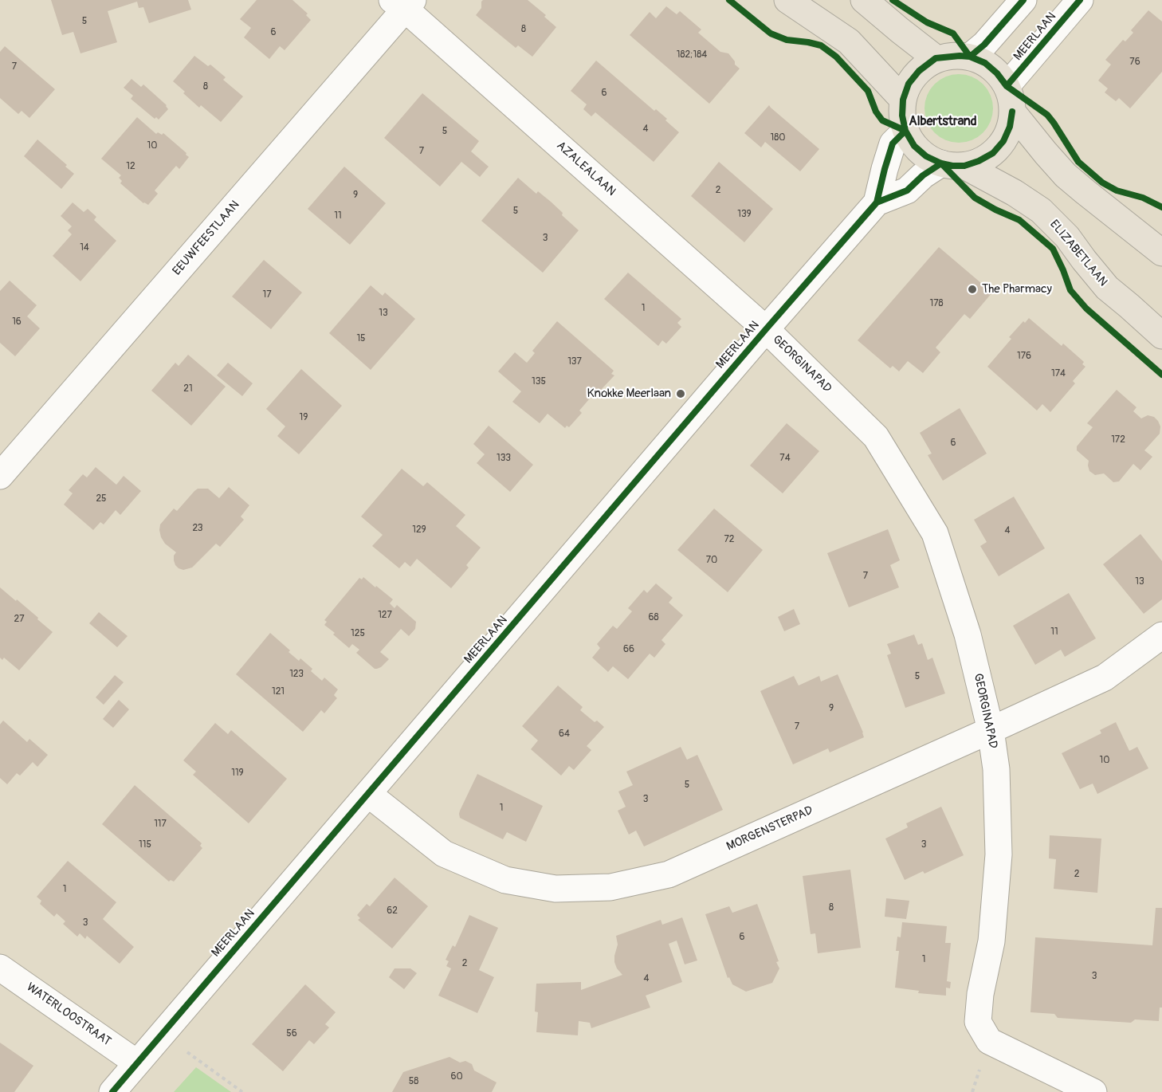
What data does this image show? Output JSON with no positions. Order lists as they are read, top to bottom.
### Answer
{
  "streets": {
    "main road": ["ELIZABETLAAN"],
    "street": [
      "MEERLAAN",
      "AZALEALAAN",
      "EEUWFEESTLAAN",
      "GEORGINAPAD",
      "MORGENSTERPAD",
      "WATERLOOSTRAAT"
    ]
  },
  "crossings": [
    ["MEERLAAN", "AZALEALAAN"],
    ["MEERLAAN", "ELIZABETLAAN"],
    ["MEERLAAN", "GEORGINAPAD"],
    ["MEERLAAN", "MORGENSTERPAD"],
    ["MEERLAAN", "WATERLOOSTRAAT"],
    ["AZALEALAAN", "EEUWFEESTLAAN"],
    ["AZALEALAAN", "GEORGINAPAD"],
    ["GEORGINAPAD", "MORGENSTERPAD"]
  ],
  "districts": ["Albertstrand"],
  "places": ["The Pharmacy", "Knokke Meerlaan"],
  "house_numbers": [
    "5",
    "8",
    "6",
    "182;184",
    "76",
    "7",
    "8",
    "6",
    "4",
    "5",
    "180",
    "10",
    "7",
    "12",
    "2",
    "9",
    "5",
    "139",
    "11",
    "3",
    "14",
    "17",
    "178",
    "1",
    "13",
    "16",
    "15",
    "176",
    "137",
    "174",
    "135",
    "21",
    "19",
    "172",
    "6",
    "133",
    "74",
    "25",
    "23",
    "129",
    "4",
    "72",
    "70",
    "7",
    "13",
    "127",
    "68",
    "27",
    "11",
    "125",
    "66",
    "123",
    "5",
    "121",
    "9",
    "7",
    "64",
    "10",
    "119",
    "5",
    "3",
    "1",
    "117",
    "115",
    "3",
    "2",
    "1",
    "8",
    "62",
    "3",
    "6",
    "1",
    "2",
    "3",
    "4",
    "56",
    "60",
    "58"
  ]
}
